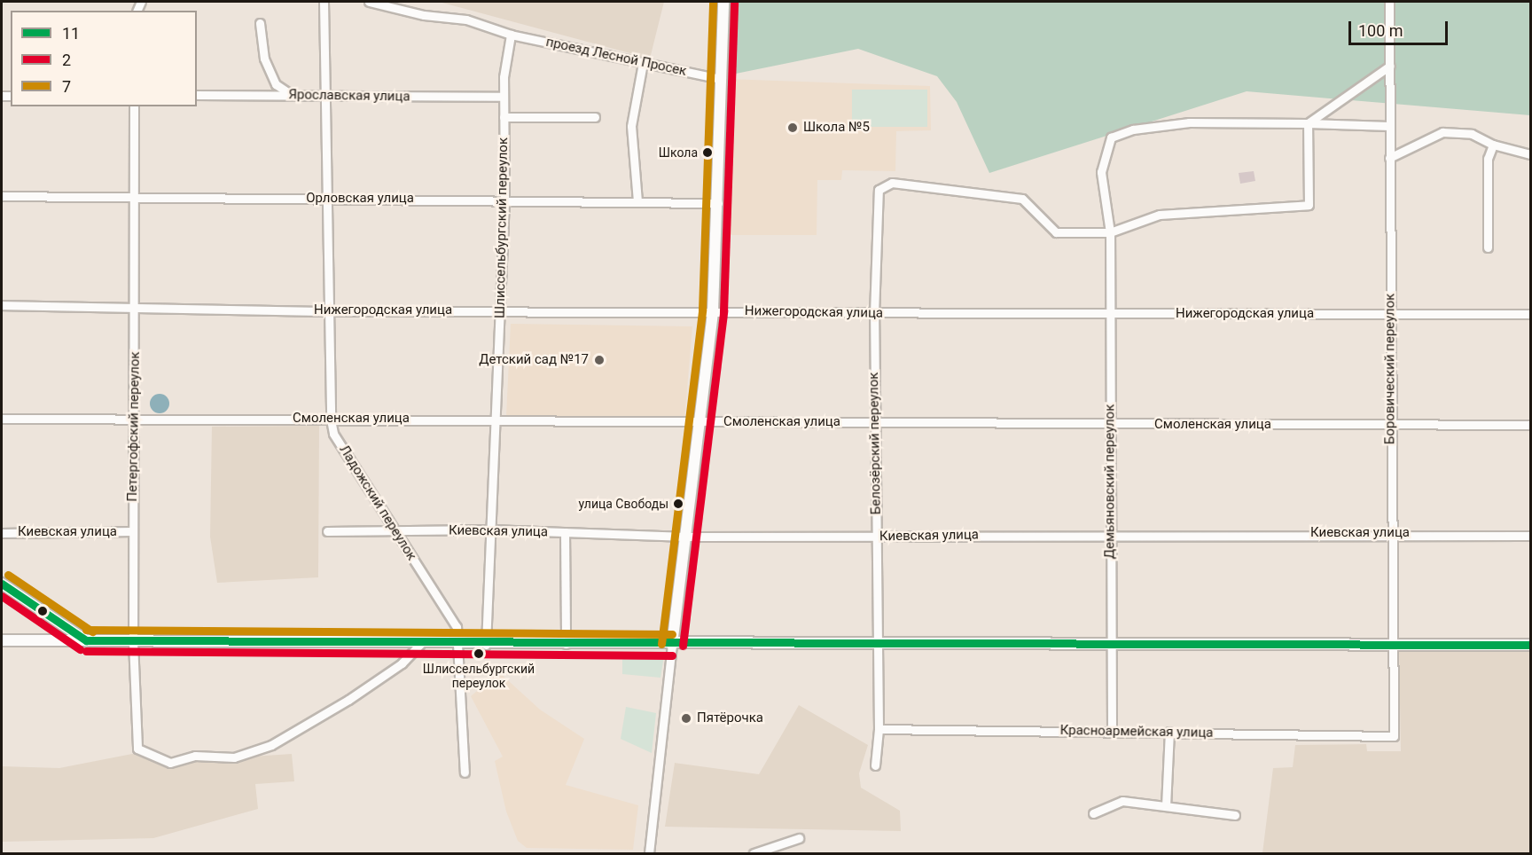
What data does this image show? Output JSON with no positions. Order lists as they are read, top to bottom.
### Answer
{
  "streets": {
    "street": [
      "проезд Лесной Просек",
      "Ярославская улица",
      "Орловская улица",
      "Шлиссельбургский переулок",
      "Нижегородская улица",
      "Боровический переулок",
      "Смоленская улица",
      "Петергофский переулок",
      "Белозёрский переулок",
      "Демьяновский переулок",
      "Ладожский переулок",
      "Киевская улица",
      "Красноармейская улица"
    ]
  },
  "crossings": [
    ["проезд Лесной Просек", "Шлиссельбургский переулок"],
    ["Ярославская улица", "Шлиссельбургский переулок"],
    ["Ярославская улица", "Ладожский переулок"],
    ["Орловская улица", "Шлиссельбургский переулок"],
    ["Орловская улица", "Петергофский переулок"],
    ["Орловская улица", "Ладожский переулок"],
    ["Шлиссельбургский переулок", "Нижегородская улица"],
    ["Шлиссельбургский переулок", "Смоленская улица"],
    ["Шлиссельбургский переулок", "Киевская улица"],
    ["Нижегородская улица", "Боровический переулок"],
    ["Нижегородская улица", "Петергофский переулок"],
    ["Нижегородская улица", "Белозёрский переулок"],
    ["Нижегородская улица", "Демьяновский переулок"],
    ["Нижегородская улица", "Ладожский переулок"],
    ["Боровический переулок", "Смоленская улица"],
    ["Боровический переулок", "Киевская улица"],
    ["Боровический переулок", "Красноармейская улица"],
    ["Смоленская улица", "Петергофский переулок"],
    ["Смоленская улица", "Белозёрский переулок"],
    ["Смоленская улица", "Демьяновский переулок"],
    ["Смоленская улица", "Ладожский переулок"],
    ["Петергофский переулок", "Киевская улица"],
    ["Белозёрский переулок", "Демьяновский переулок"],
    ["Белозёрский переулок", "Киевская улица"],
    ["Белозёрский переулок", "Красноармейская улица"],
    ["Демьяновский переулок", "Киевская улица"],
    ["Демьяновский переулок", "Красноармейская улица"],
    ["Ладожский переулок", "Киевская улица"]
  ],
  "places": [
    "Школа №5",
    "Школа",
    "Детский сад №17",
    "улица Свободы",
    "Шлиссельбургский переулок",
    "Пятёрочка"
  ],
  "lines": ["transit line 2", "transit line 7", "transit line 11"],
  "legend": ["11", "2", "7"],
  "scale_bar": "100 m"
}
